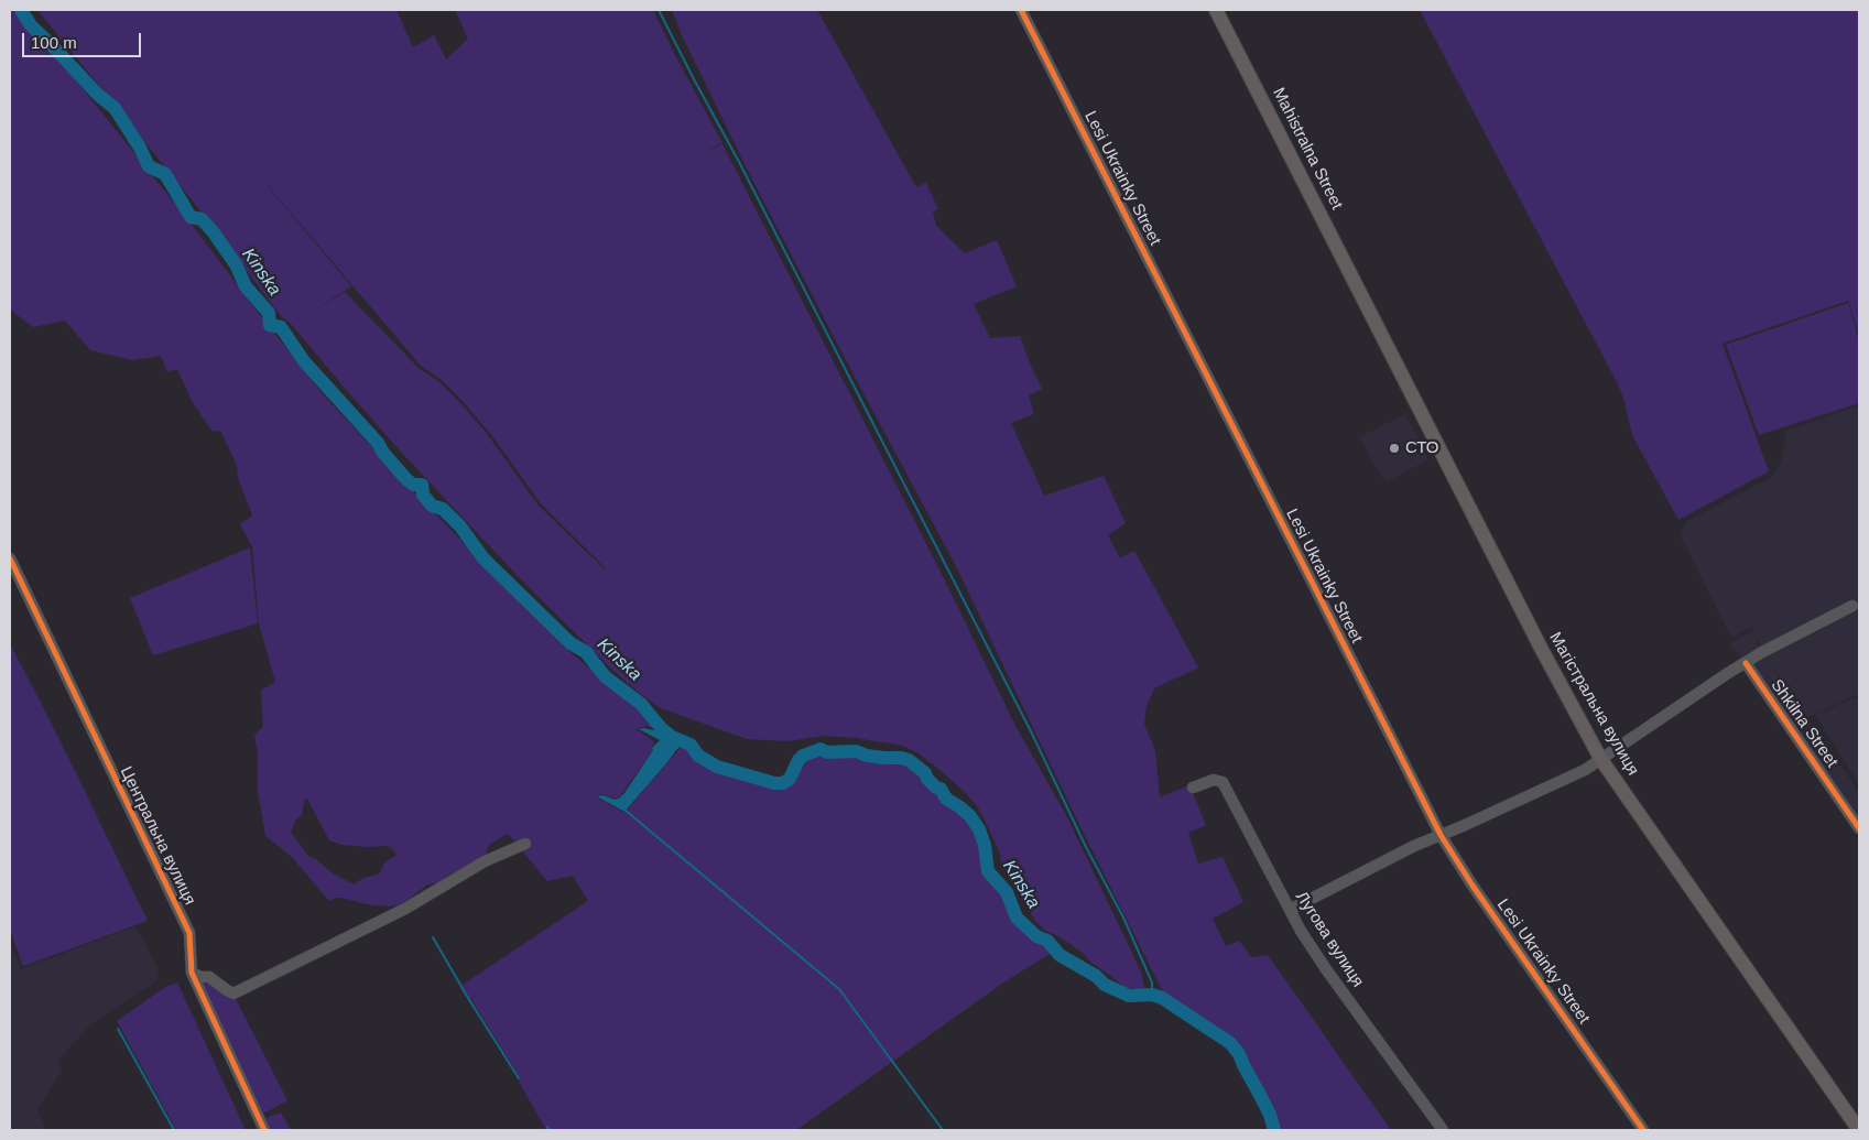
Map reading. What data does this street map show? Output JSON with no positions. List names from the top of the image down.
{
  "streets": {
    "main road": ["Mahistralna Street", "Магістральна вулиця"],
    "street": [
      "Lesi Ukrainky Street",
      "Shkilna Street",
      "Центральна вулиця",
      "Лугова вулиця"
    ]
  },
  "crossings": [
    ["Mahistralna Street", "Магістральна вулиця"]
  ],
  "water": ["Kinska"],
  "places": ["СТО"],
  "scale_bar": "100 m"
}
